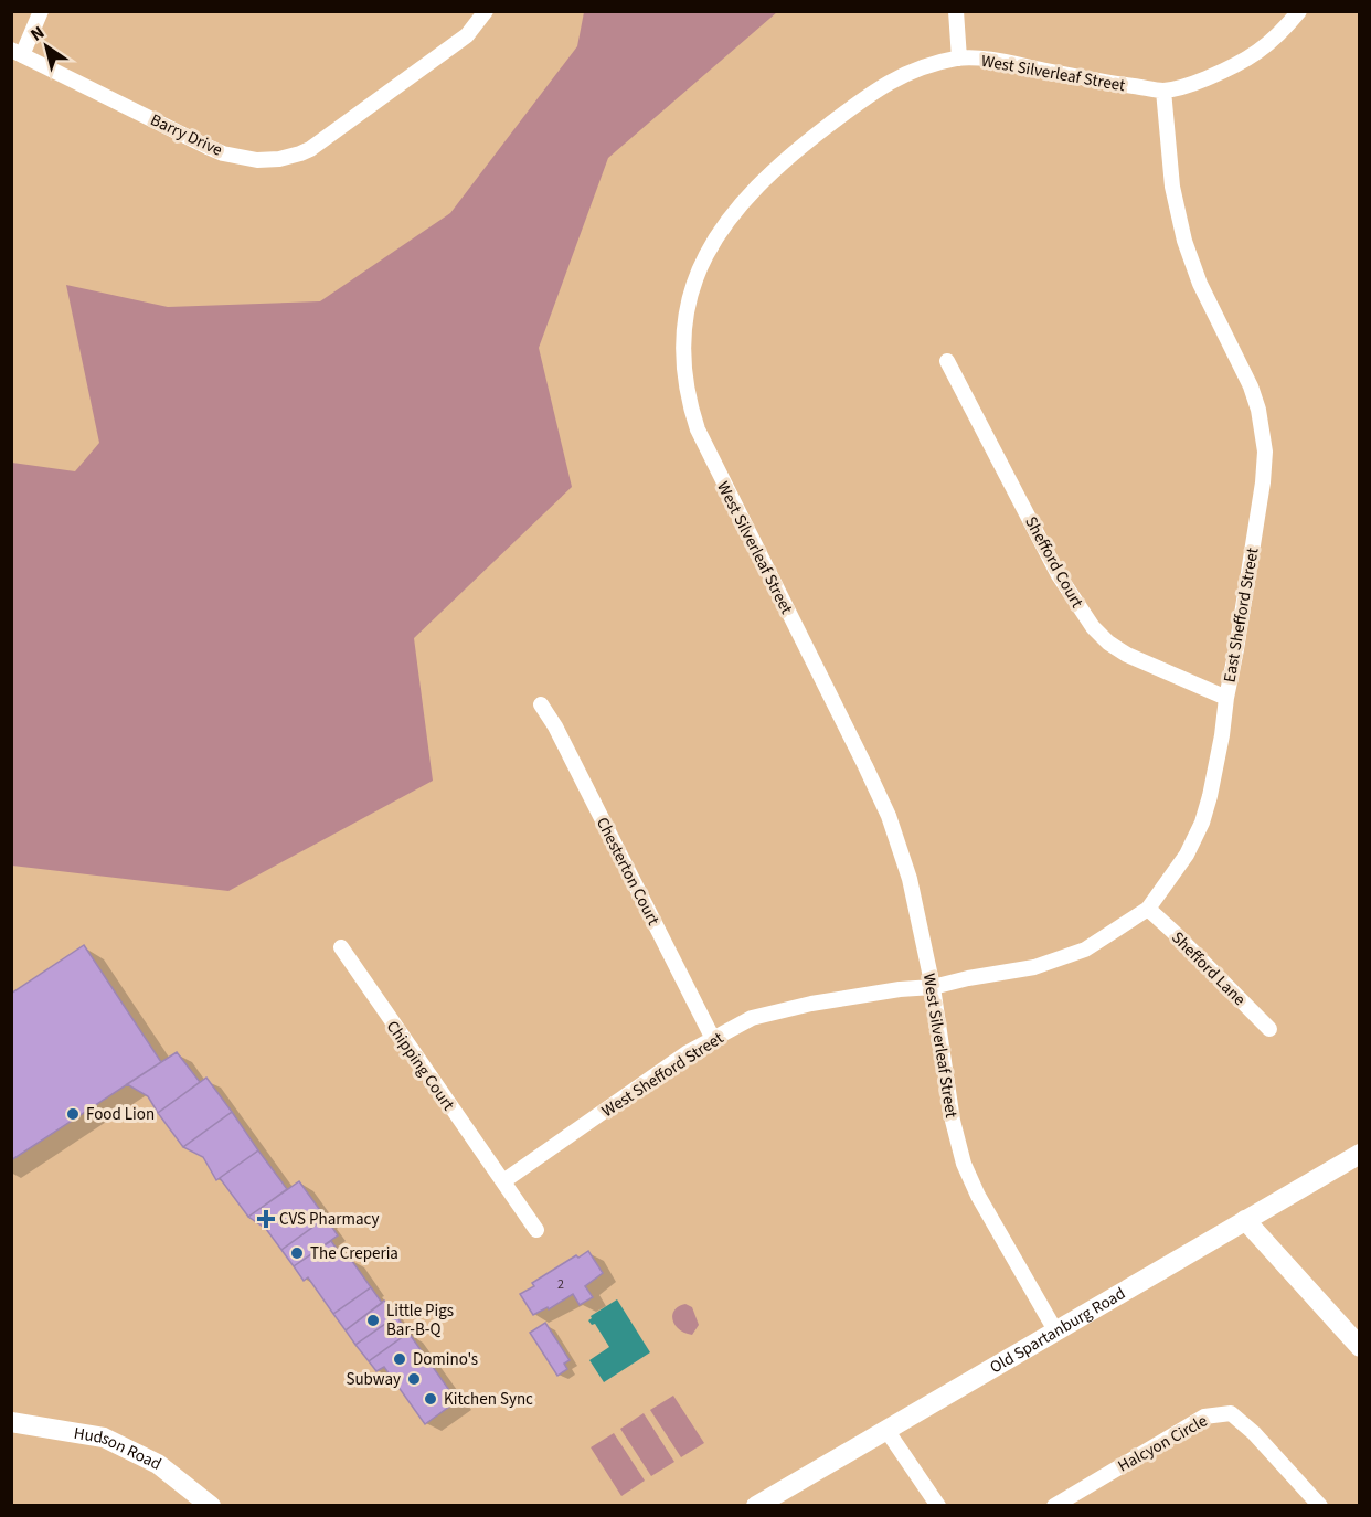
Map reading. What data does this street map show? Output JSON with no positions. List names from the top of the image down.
{
  "streets": {
    "street": [
      "West Silverleaf Street",
      "Barry Drive",
      "Shefford Court",
      "East Shefford Street",
      "Chesterton Court",
      "Shefford Lane",
      "Chipping Court",
      "West Shefford Street",
      "Old Spartanburg Road",
      "Halcyon Circle",
      "Hudson Road"
    ]
  },
  "crossings": [
    ["West Silverleaf Street", "East Shefford Street"],
    ["West Silverleaf Street", "West Shefford Street"],
    ["West Silverleaf Street", "Old Spartanburg Road"],
    ["Shefford Court", "East Shefford Street"],
    ["East Shefford Street", "Shefford Lane"],
    ["East Shefford Street", "West Shefford Street"],
    ["Chesterton Court", "West Shefford Street"],
    ["Chipping Court", "West Shefford Street"]
  ],
  "places": {
    "other": [
      "Food Lion",
      "The Creperia",
      "Little Pigs Bar-B-Q",
      "Domino's",
      "Subway",
      "Kitchen Sync"
    ],
    "health": ["CVS Pharmacy"]
  },
  "house_numbers": ["2"],
  "north": "top left"
}
